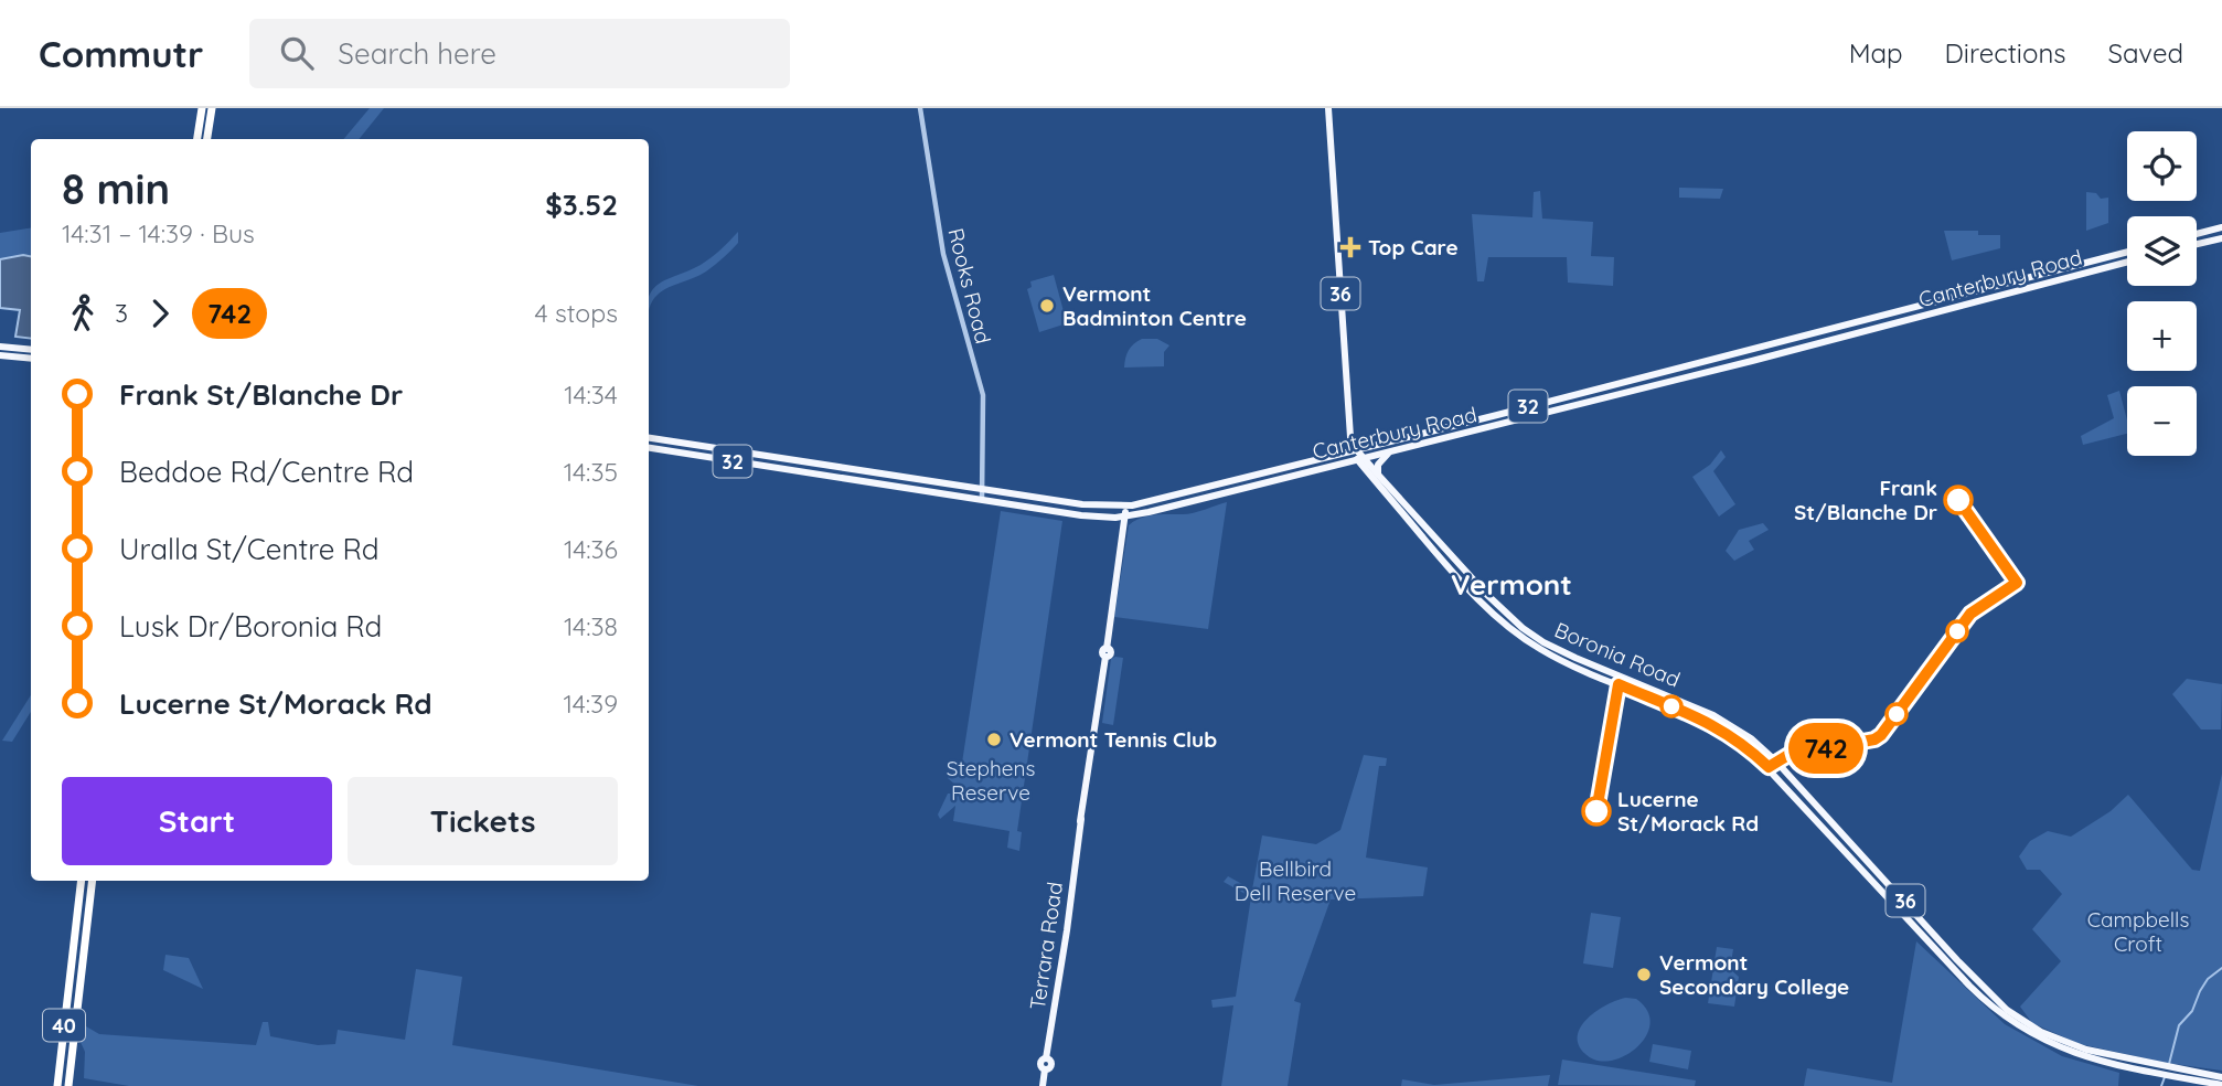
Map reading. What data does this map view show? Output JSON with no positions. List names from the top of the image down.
{
  "streets": {
    "highway": ["40"],
    "main road": [
      "Canterbury Road",
      "36",
      "32",
      "Boronia Road",
      "Terrara Road"
    ],
    "street": ["Rooks Road"]
  },
  "crossings": [
    ["Canterbury Road", "Rooks Road"],
    ["Canterbury Road", "36"],
    ["Canterbury Road", "Boronia Road"],
    ["Canterbury Road", "Terrara Road"],
    ["36", "Boronia Road"]
  ],
  "districts": ["Vermont"],
  "parks": ["Stephens Reserve", "Bellbird Dell Reserve", "Campbells Croft"],
  "places": {
    "health": ["Top Care"],
    "other": [
      "Vermont Badminton Centre",
      "Frank St/Blanche Dr",
      "Vermont Tennis Club",
      "Lucerne St/Morack Rd",
      "Vermont Secondary College"
    ]
  },
  "lines": ["bus line 742"],
  "page": {
    "header": "Commutr",
    "search": "Search here",
    "nav": ["Map", "Directions", "Saved"],
    "on_map": "742",
    "map_buttons": ["+", "−"],
    "heading": ["8 min", "14:31 – 14:39 · Bus", "$3.52"],
    "legs": ["3", "742", "4 stops"],
    "list": [
      {
        "name": "Frank St/Blanche Dr",
        "value": "14:34"
      },
      {
        "name": "Beddoe Rd/Centre Rd",
        "value": "14:35"
      },
      {
        "name": "Uralla St/Centre Rd",
        "value": "14:36"
      },
      {
        "name": "Lusk Dr/Boronia Rd",
        "value": "14:38"
      },
      {
        "name": "Lucerne St/Morack Rd",
        "value": "14:39"
      }
    ],
    "buttons": ["Start", "Tickets"]
  }
}
